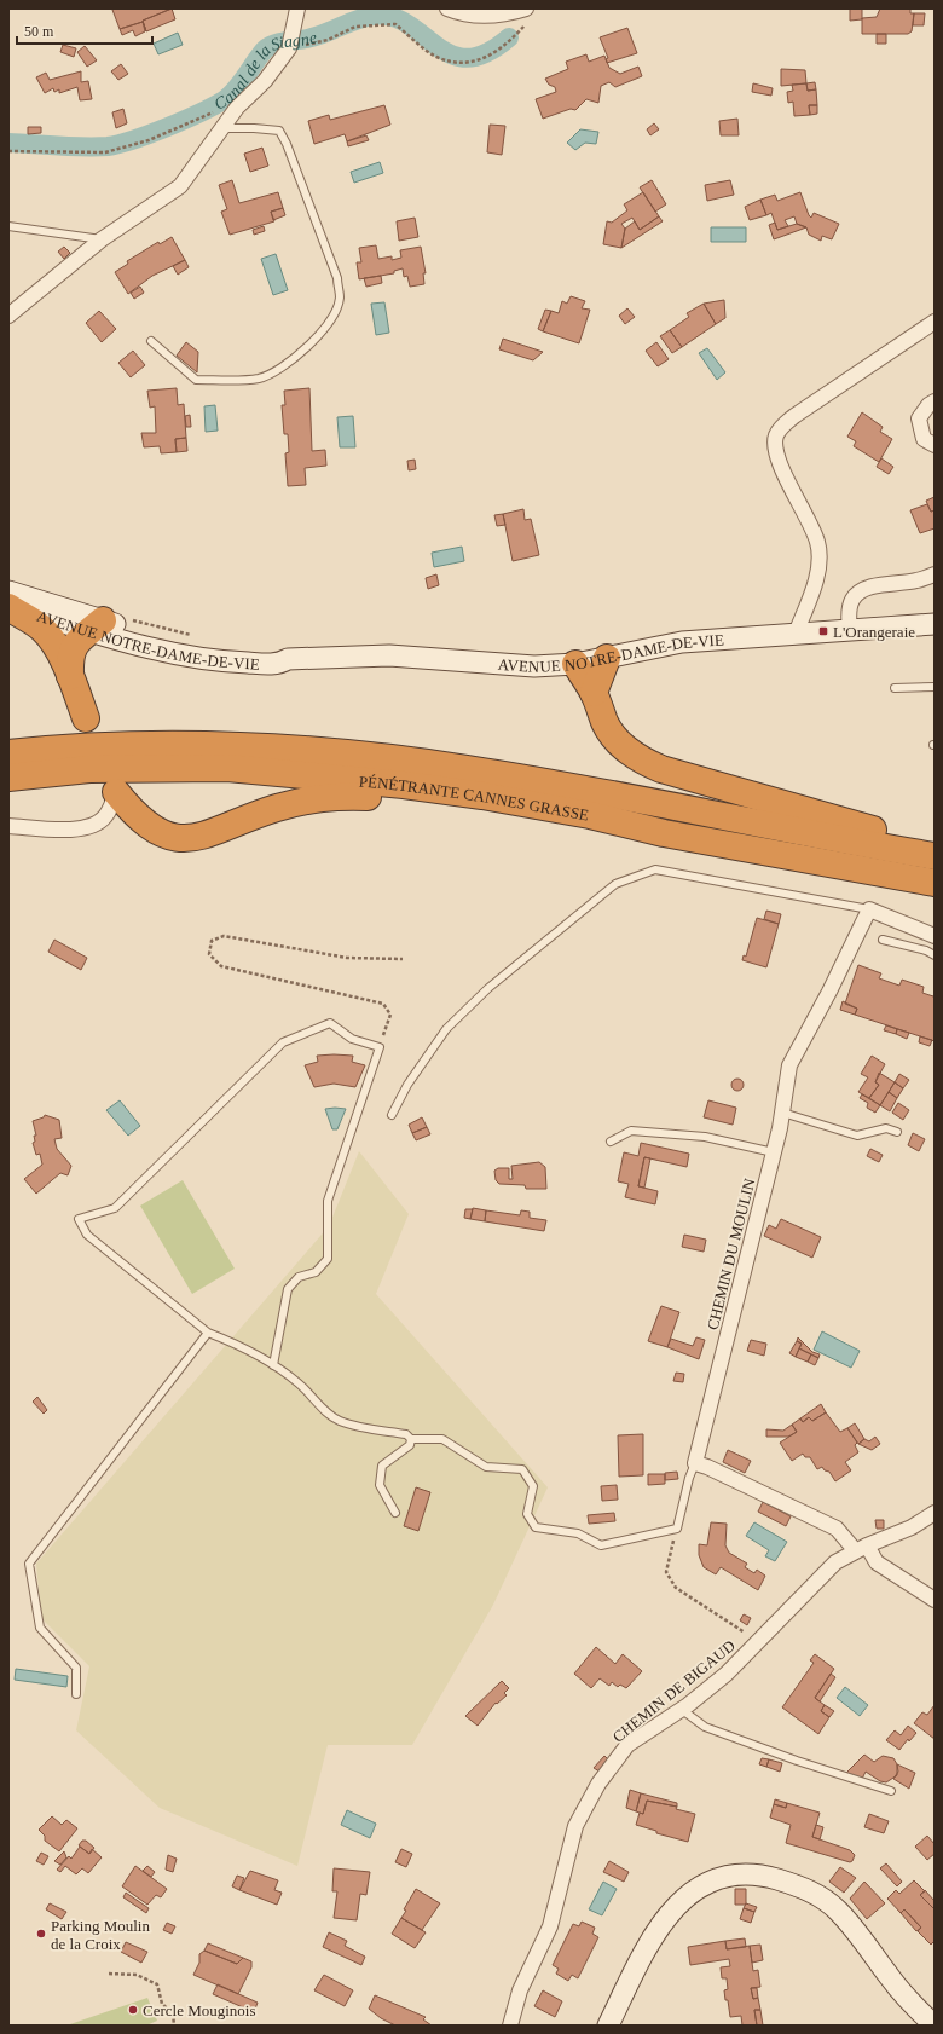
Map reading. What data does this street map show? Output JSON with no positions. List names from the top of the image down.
{
  "streets": {
    "highway": ["PÉNÉTRANTE CANNES GRASSE"],
    "main road": ["AVENUE NOTRE-DAME-DE-VIE"],
    "street": ["CHEMIN DU MOULIN", "CHEMIN DE BIGAUD"]
  },
  "water": ["Canal de la Siagne"],
  "places": {
    "transit": ["L'Orangeraie"],
    "other": ["Parking Moulin de la Croix", "Cercle Mouginois"]
  },
  "scale_bar": "50 m"
}
